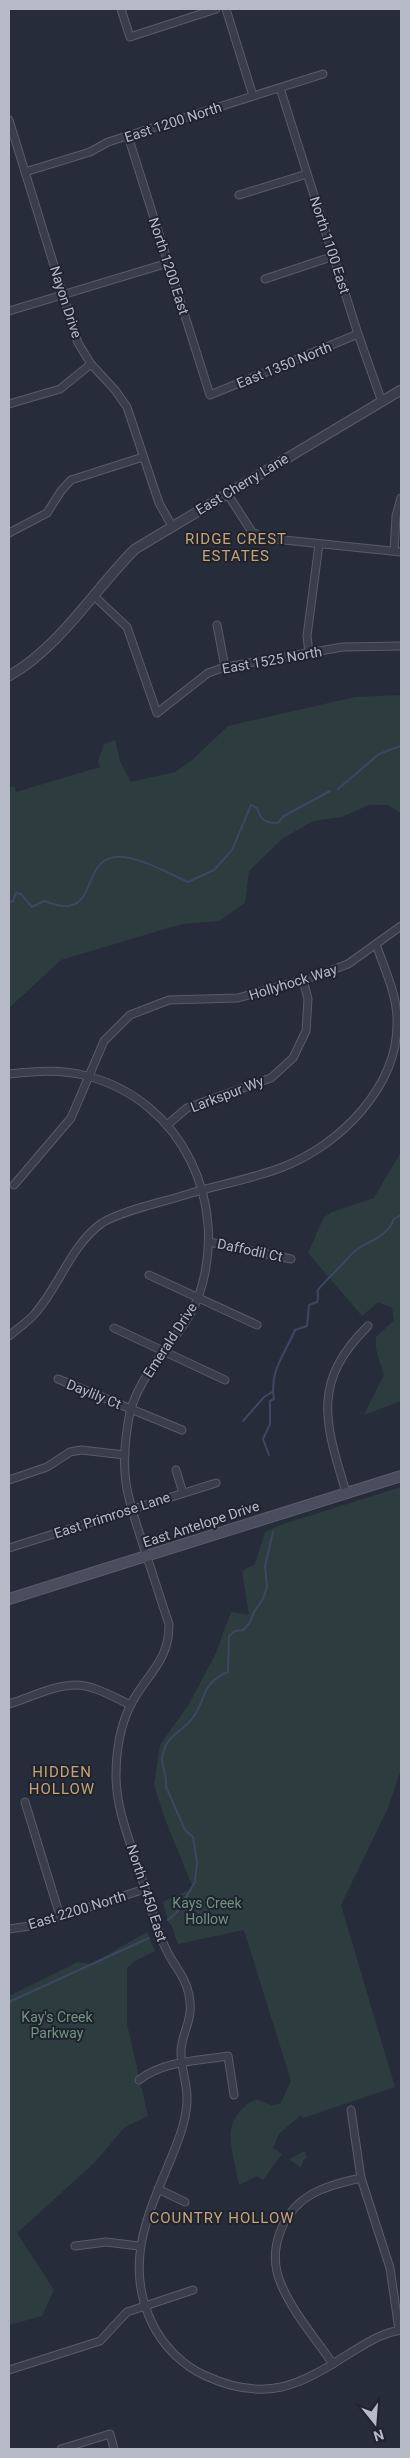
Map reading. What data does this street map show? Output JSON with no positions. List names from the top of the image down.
{
  "streets": {
    "main road": ["East Antelope Drive"],
    "street": [
      "East 1200 North",
      "North 1100 East",
      "North 1200 East",
      "Nayon Drive",
      "East 1350 North",
      "East Cherry Lane",
      "East 1525 North",
      "Hollyhock Way",
      "Larkspur Wy",
      "Daffodil Ct",
      "Emerald Drive",
      "Daylily Ct",
      "East Primrose Lane",
      "North 1450 East",
      "East 2200 North"
    ]
  },
  "crossings": [
    ["East 1200 North", "North 1100 East"],
    ["East 1200 North", "North 1200 East"],
    ["East 1200 North", "Nayon Drive"],
    ["North 1100 East", "East 1350 North"],
    ["North 1100 East", "East Cherry Lane"],
    ["North 1200 East", "East 1350 North"],
    ["Nayon Drive", "East Cherry Lane"],
    ["East Cherry Lane", "East 1525 North"],
    ["Hollyhock Way", "Larkspur Wy"],
    ["Hollyhock Way", "Emerald Drive"],
    ["Larkspur Wy", "Emerald Drive"],
    ["Daffodil Ct", "Emerald Drive"],
    ["Emerald Drive", "Daylily Ct"],
    ["Emerald Drive", "East Primrose Lane"],
    ["Emerald Drive", "East Antelope Drive"],
    ["Emerald Drive", "North 1450 East"],
    ["East Antelope Drive", "North 1450 East"],
    ["North 1450 East", "East 2200 North"]
  ],
  "districts": ["RIDGE CREST ESTATES", "HIDDEN HOLLOW", "COUNTRY HOLLOW"],
  "parks": ["Kays Creek Hollow", "Kay's Creek Parkway"],
  "north": "bottom"
}
